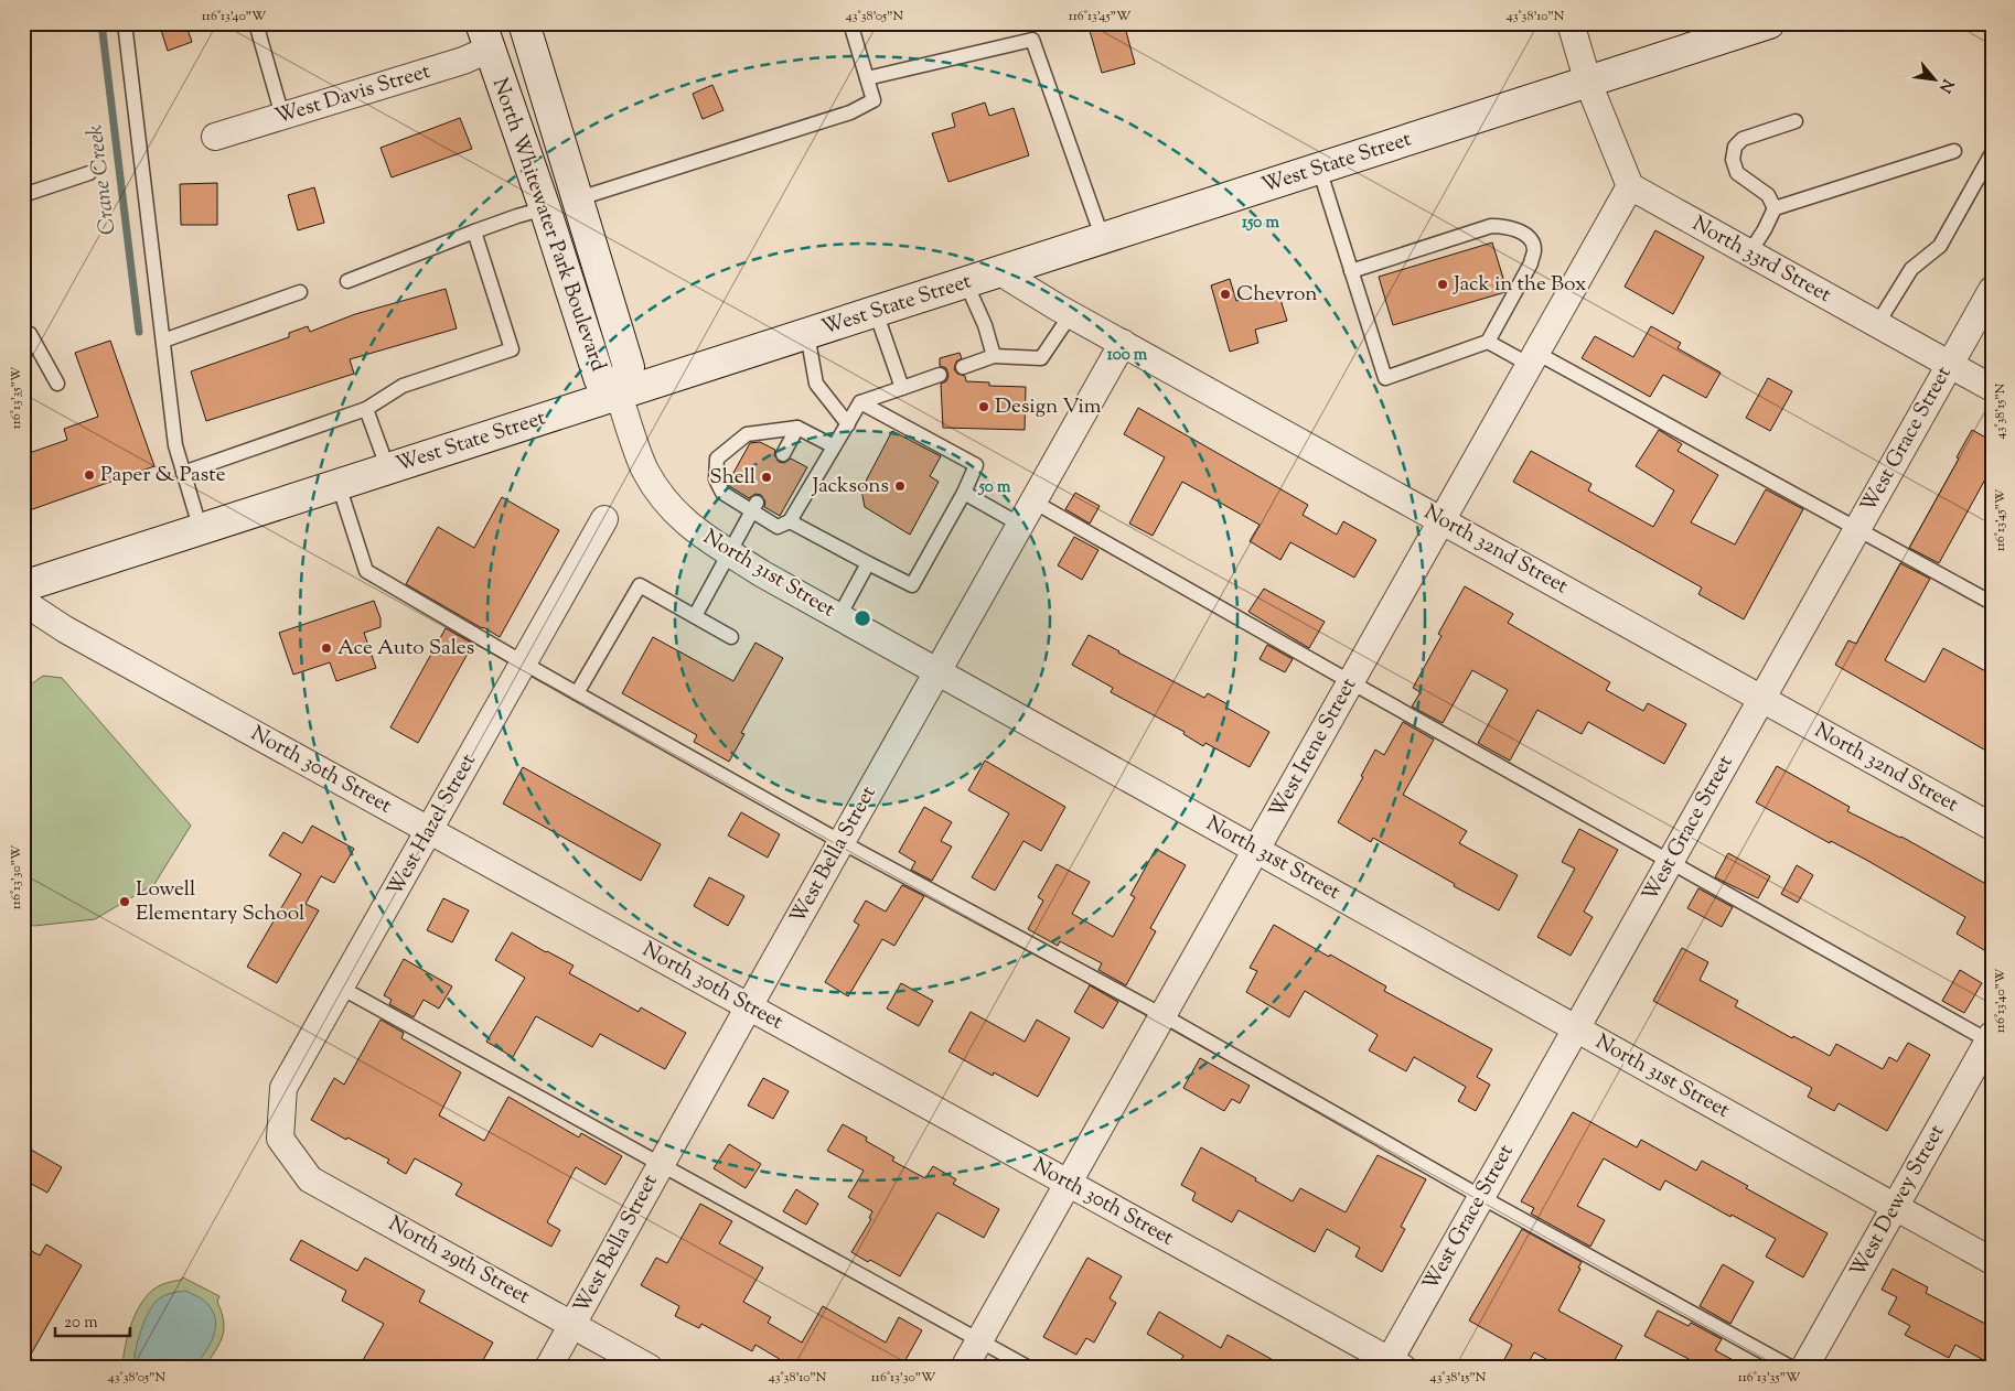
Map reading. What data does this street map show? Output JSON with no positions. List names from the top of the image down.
{
  "streets": {
    "main road": ["West State Street", "North Whitewater Park Boulevard"],
    "street": [
      "West Davis Street",
      "North 33rd Street",
      "West Grace Street",
      "North 32nd Street",
      "North 31st Street",
      "West Irene Street",
      "North 30th Street",
      "West Hazel Street",
      "West Bella Street",
      "West Dewey Street",
      "North 29th Street"
    ]
  },
  "crossings": [
    ["West Davis Street", "North Whitewater Park Boulevard"],
    ["West State Street", "North Whitewater Park Boulevard"],
    ["West State Street", "North 32nd Street"],
    ["West State Street", "North 31st Street"],
    ["North Whitewater Park Boulevard", "North 31st Street"],
    ["North 33rd Street", "West Grace Street"],
    ["North 33rd Street", "West Irene Street"],
    ["West Grace Street", "North 32nd Street"],
    ["West Grace Street", "North 31st Street"],
    ["West Grace Street", "North 30th Street"],
    ["North 32nd Street", "West Irene Street"],
    ["North 32nd Street", "West Bella Street"],
    ["North 31st Street", "West Irene Street"],
    ["North 31st Street", "West Bella Street"],
    ["North 31st Street", "West Dewey Street"],
    ["West Irene Street", "North 30th Street"],
    ["North 30th Street", "West Hazel Street"],
    ["North 30th Street", "West Bella Street"],
    ["West Hazel Street", "North 29th Street"],
    ["West Bella Street", "North 29th Street"]
  ],
  "water": ["Crane Creek"],
  "places": [
    "Jack in the Box",
    "Chevron",
    "Design Vim",
    "Paper & Paste",
    "Shell",
    "Jacksons",
    "Ace Auto Sales",
    "Lowell Elementary School"
  ],
  "scale_bar": "20 m",
  "north": "bottom right",
  "coordinates": [
    "116°13'40\"W",
    "43°38'05\"N",
    "116°13'45\"W",
    "43°38'10\"N",
    "116°13'35\"W",
    "43°38'15\"N",
    "116°13'30\"W"
  ],
  "rings": ["150 m", "100 m", "50 m"]
}
